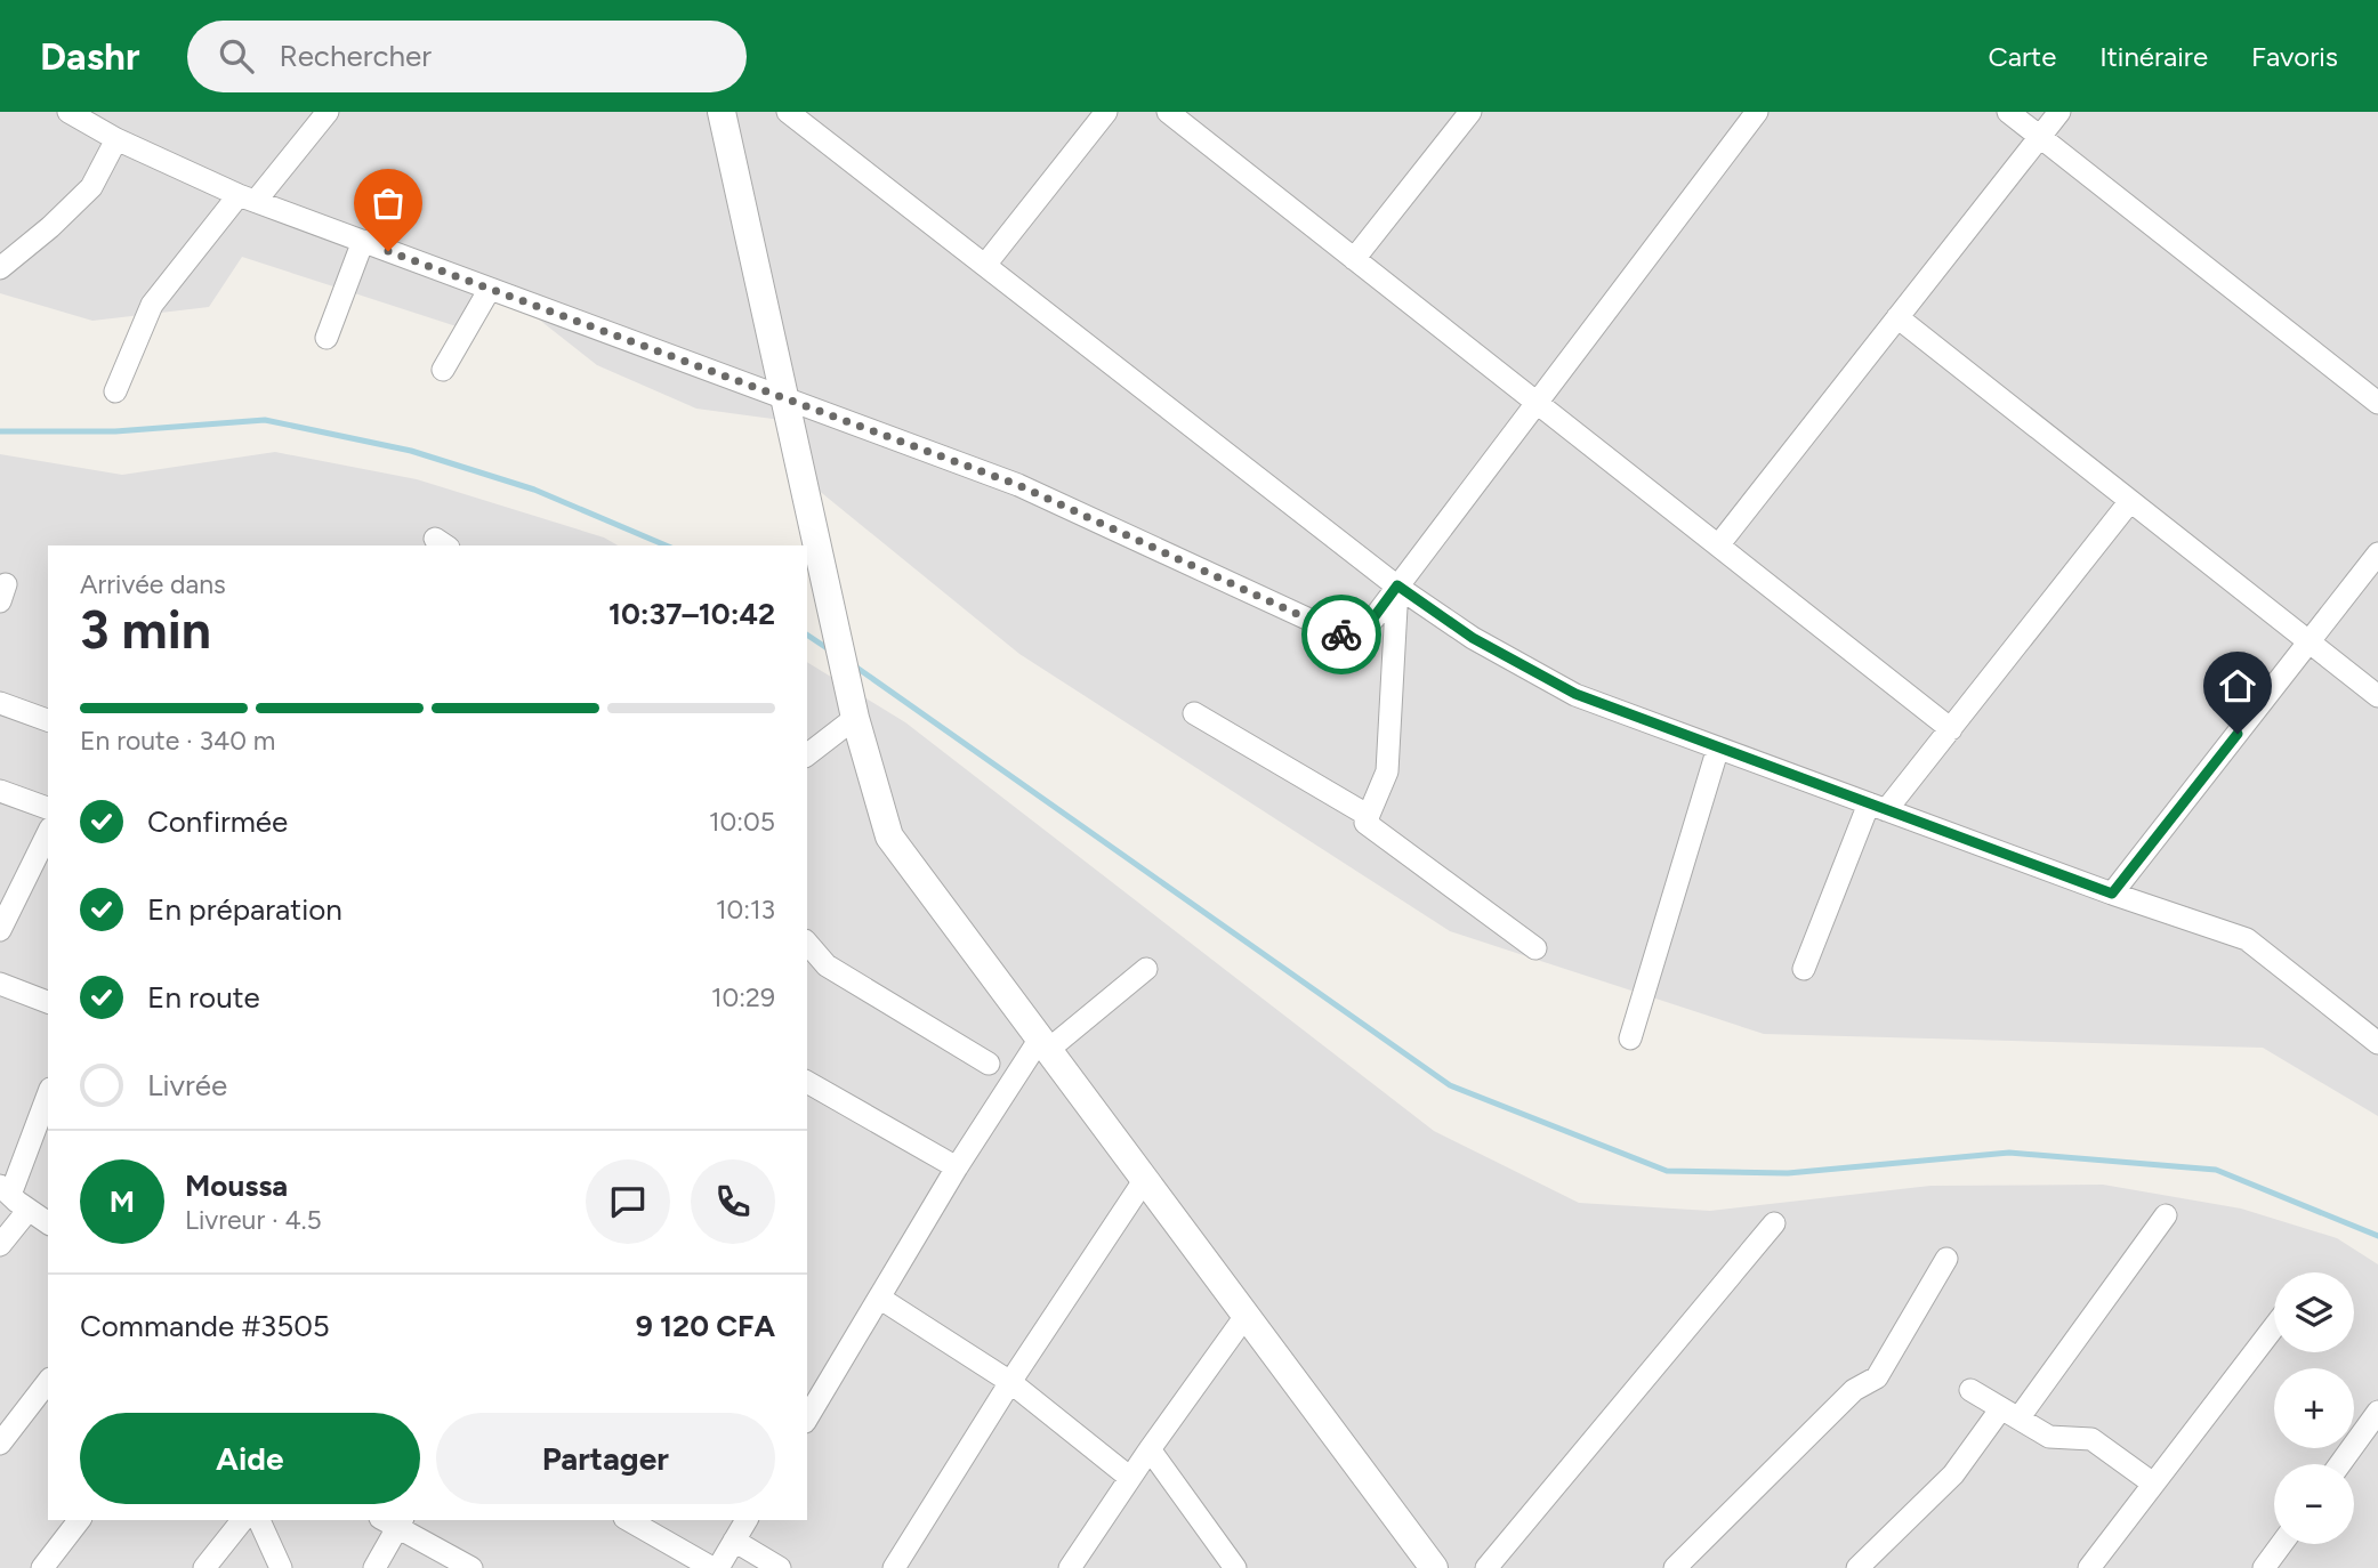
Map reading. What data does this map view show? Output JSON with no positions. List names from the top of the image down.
{
  "page": {
    "header": "Dashr",
    "search": "Rechercher",
    "nav": ["Carte", "Itinéraire", "Favoris"],
    "heading": ["3 min", "Arrivée dans", "10:37–10:42"],
    "panel": [
      "Moussa",
      "Livreur · 4.5",
      "Commande #3505",
      "9 120 CFA"
    ],
    "bar": "En route · 340 m",
    "list": [
      ["Confirmée", "10:05"],
      ["En préparation", "10:13"],
      ["En route", "10:29"],
      "Livrée"
    ],
    "round": "M",
    "map_buttons": ["+", "−"],
    "buttons": ["Aide", "Partager"]
  }
}
